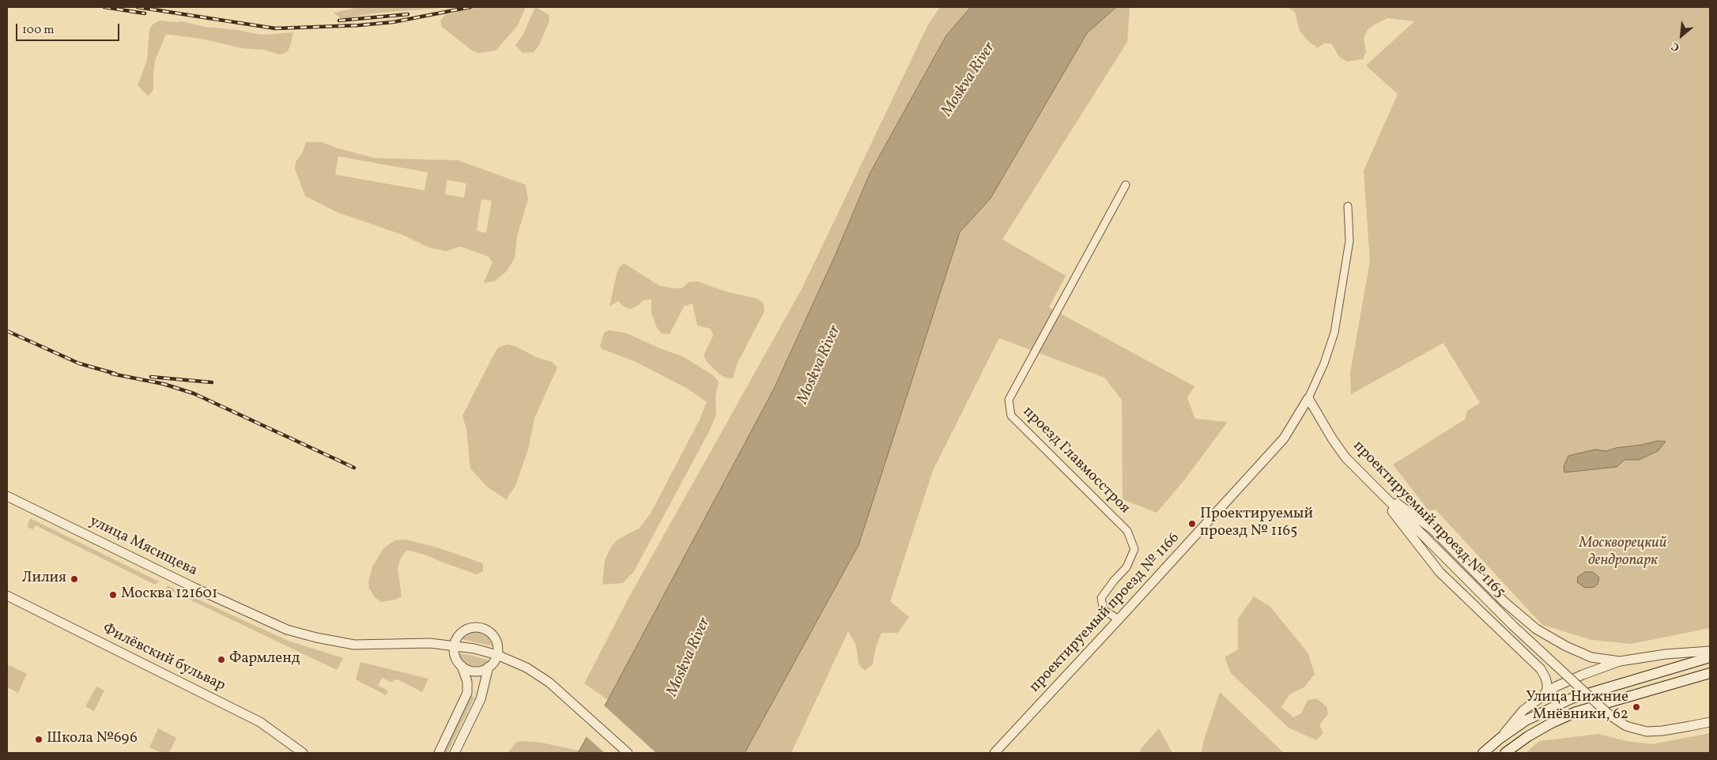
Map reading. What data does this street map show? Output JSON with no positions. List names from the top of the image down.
{
  "streets": {
    "street": [
      "проезд Главмосстроя",
      "проектируемый проезд № 1165",
      "улица Мясищева",
      "проектируемый проезд № 1166",
      "Филёвский бульвар"
    ]
  },
  "crossings": [
    ["проезд Главмосстроя", "проектируемый проезд № 1166"],
    ["проектируемый проезд № 1165", "проектируемый проезд № 1166"]
  ],
  "water": ["Moskva River"],
  "parks": ["Москворецкий дендропарк"],
  "places": [
    "Проектируемый проезд № 1165",
    "Лилия",
    "Москва 121601",
    "Фармленд",
    "Улица Нижние Мнёвники, 62",
    "Школа №696"
  ],
  "scale_bar": "100 m",
  "north": "bottom left"
}
